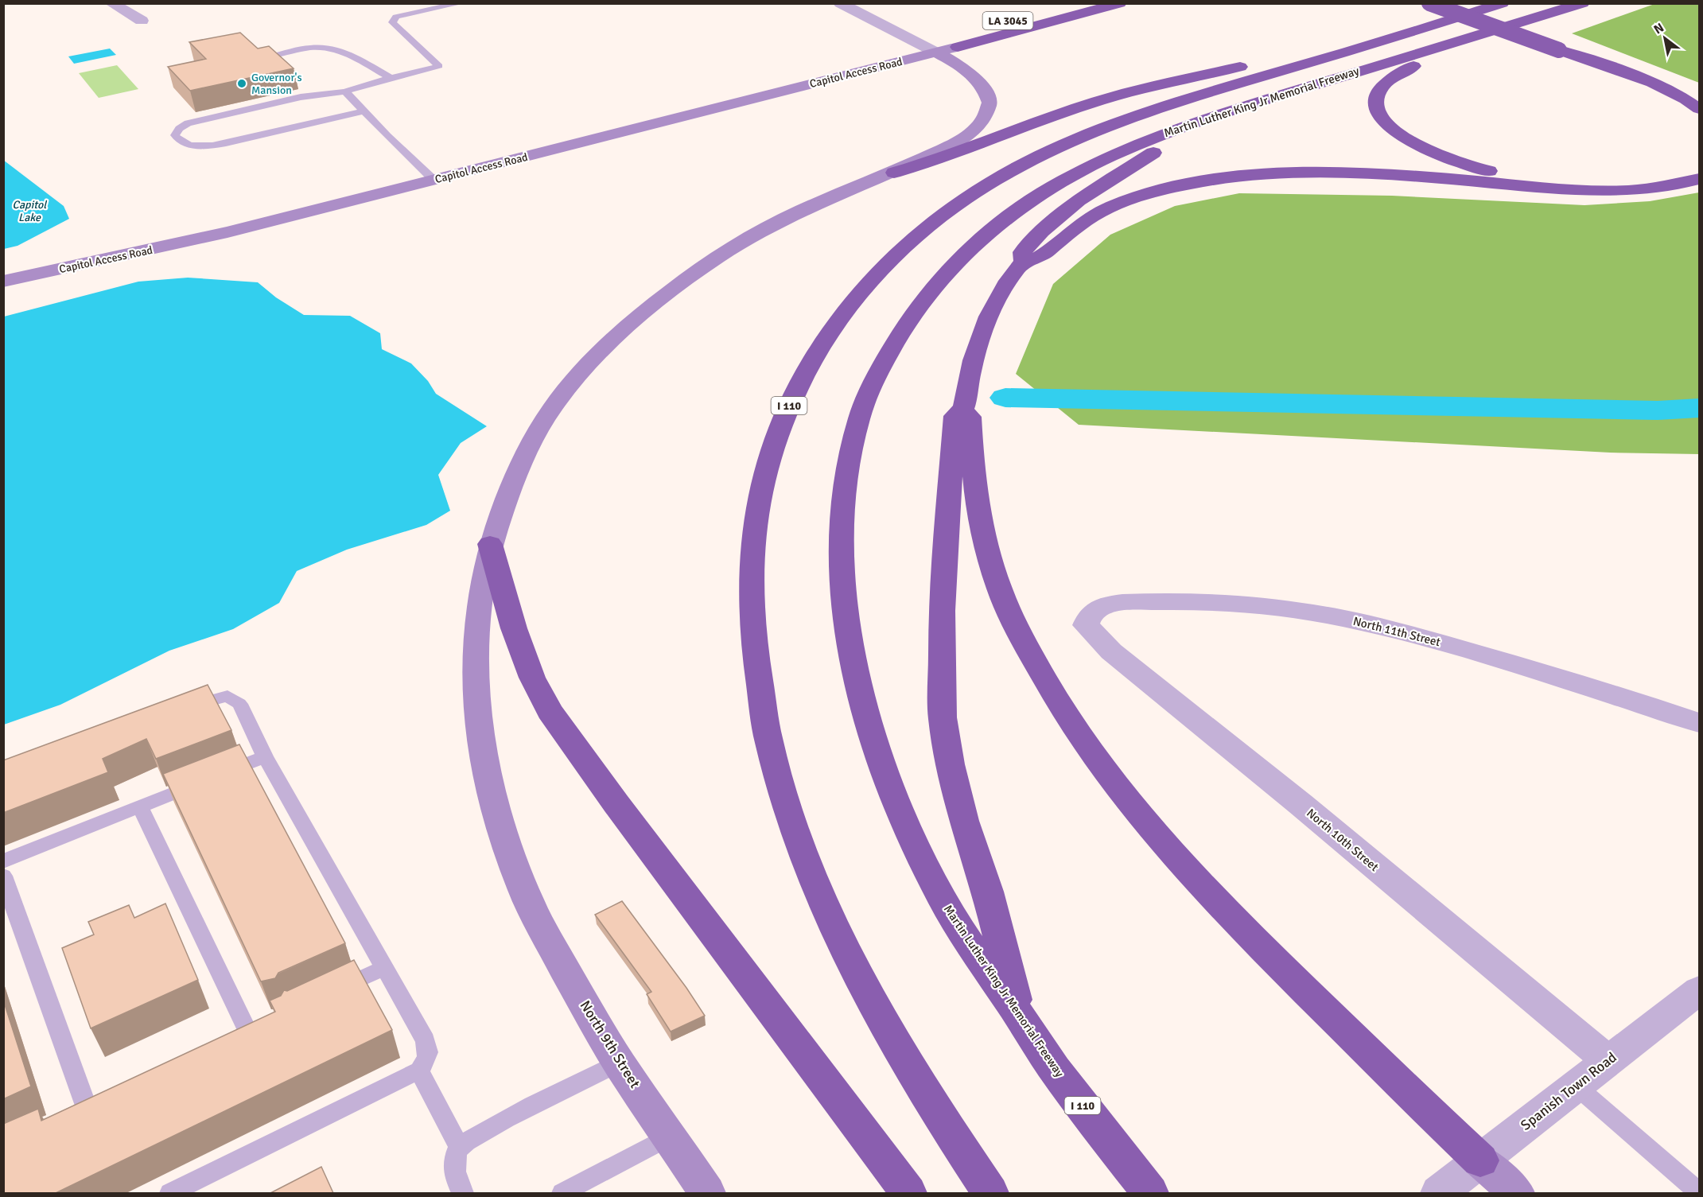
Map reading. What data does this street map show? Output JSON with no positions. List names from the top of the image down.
{
  "streets": {
    "highway": ["LA 3045", "Martin Luther King Jr Memorial Freeway", "I 110"],
    "main road": ["Capitol Access Road", "North 9th Street"],
    "street": ["North 11th Street", "North 10th Street", "Spanish Town Road"]
  },
  "crossings": [
    ["LA 3045", "Capitol Access Road"],
    ["North 11th Street", "North 10th Street"],
    ["North 10th Street", "Spanish Town Road"]
  ],
  "water": ["Capitol Lake"],
  "places": ["Governor's Mansion"],
  "north": "top left"
}
